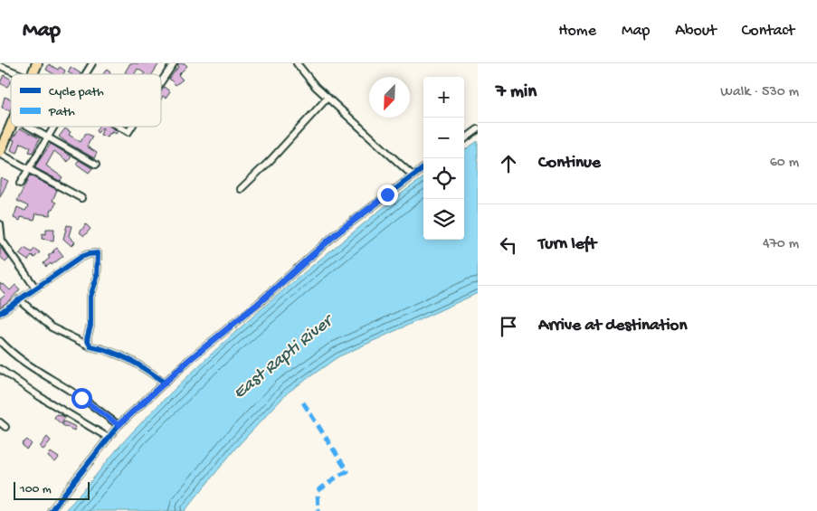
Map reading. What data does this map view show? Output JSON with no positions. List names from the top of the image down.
{
  "water": ["East Rapti River"],
  "legend": ["Cycle path", "Path"],
  "scale_bar": "100 m",
  "north": "bottom left",
  "page": {
    "header": "Map",
    "nav": [
      "Home",
      "Map",
      "About",
      "Contact"
    ],
    "heading": ["7 min", "Walk · 530 m"],
    "map_buttons": ["+", "−"],
    "list": [
      ["Continue", "60 m"],
      ["Turn left", "470 m"],
      "Arrive at destination"
    ],
    "scale": "100 m"
  }
}
